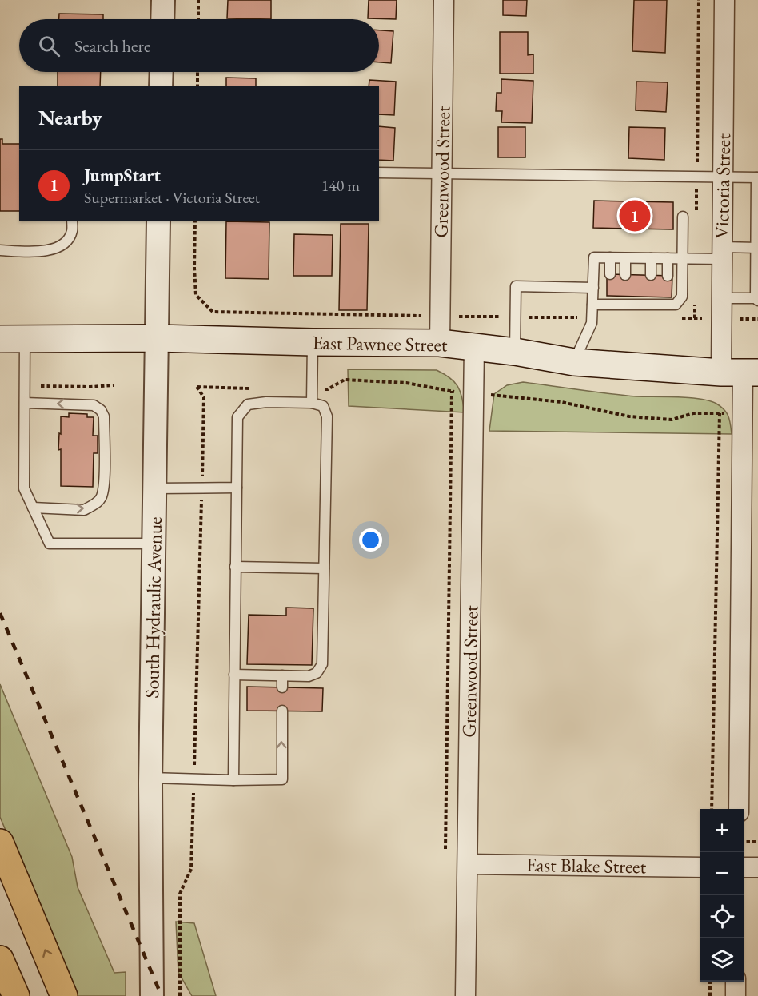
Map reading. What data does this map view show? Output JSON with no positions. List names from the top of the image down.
{
  "streets": {
    "main road": ["East Pawnee Street"],
    "street": [
      "Greenwood Street",
      "Victoria Street",
      "South Hydraulic Avenue",
      "East Blake Street"
    ]
  },
  "crossings": [
    ["Greenwood Street", "East Pawnee Street"],
    ["Greenwood Street", "East Blake Street"],
    ["Victoria Street", "East Pawnee Street"],
    ["East Pawnee Street", "South Hydraulic Avenue"]
  ],
  "page": {
    "search": "Search here",
    "heading": "Nearby",
    "list": [
      {
        "mark": "1",
        "name": "JumpStart",
        "note": "Supermarket · Victoria Street",
        "value": "140 m"
      }
    ],
    "pins": "1",
    "map_buttons": ["+", "−"]
  }
}
